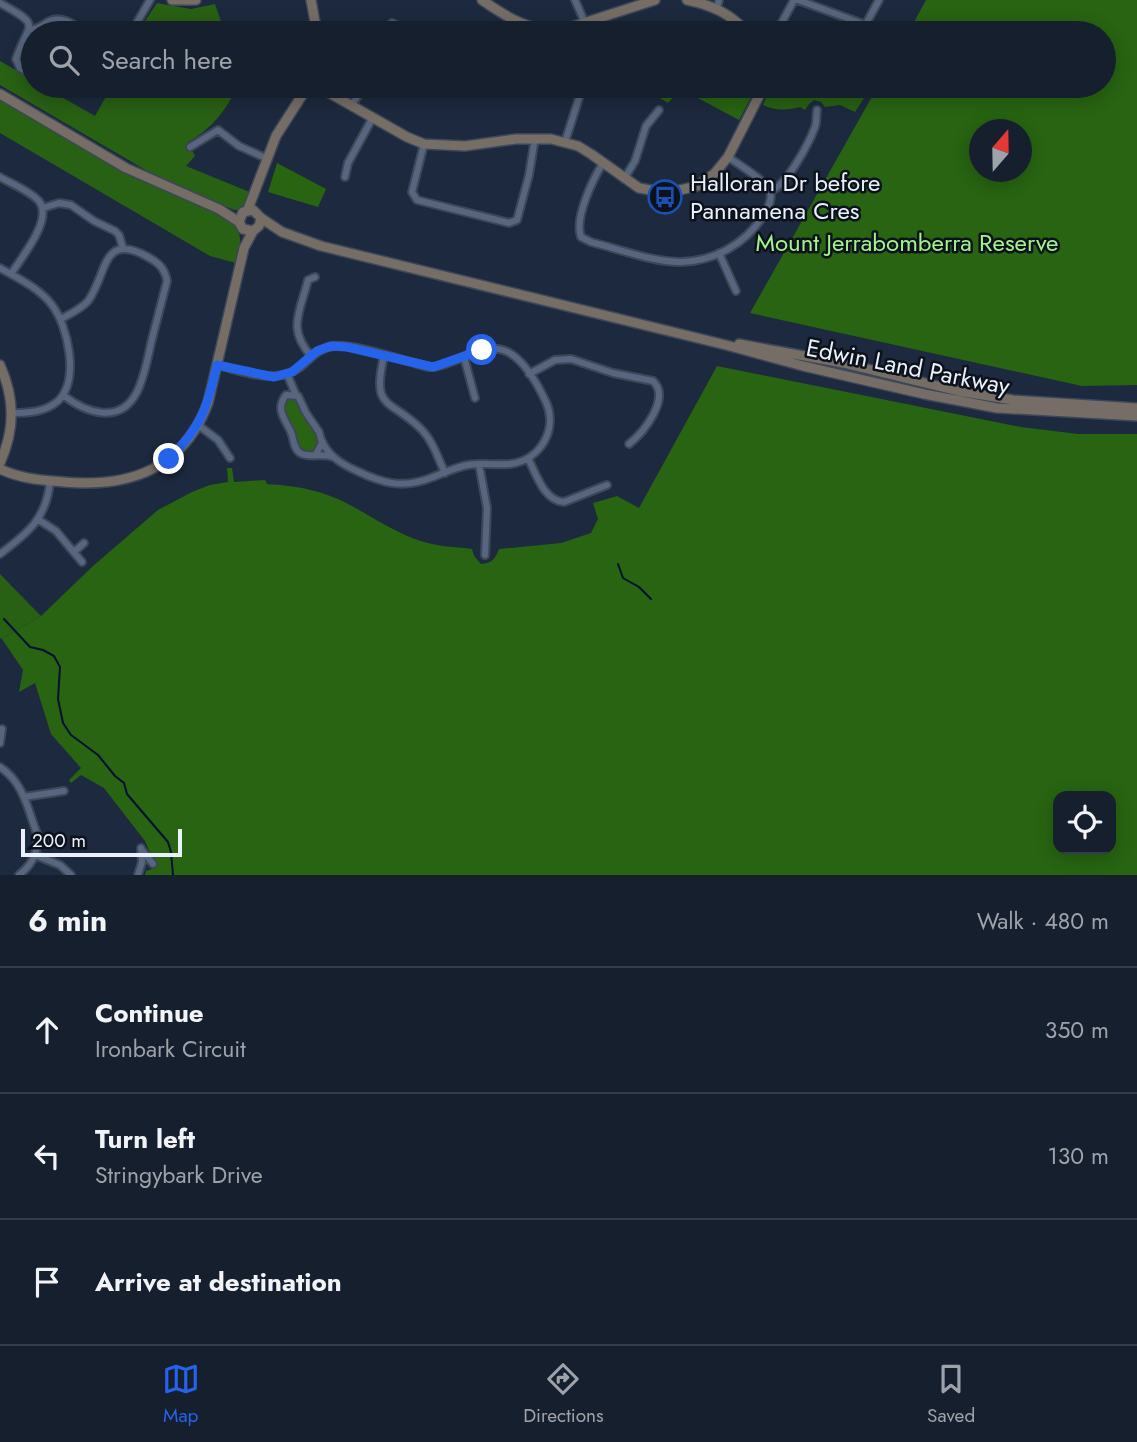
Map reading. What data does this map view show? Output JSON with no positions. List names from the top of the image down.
{
  "streets": {
    "main road": ["Edwin Land Parkway"]
  },
  "parks": ["Mount Jerrabomberra Reserve"],
  "places": {
    "bus stop": ["Halloran Dr before Pannamena Cres"]
  },
  "scale_bar": "200 m",
  "north": "top",
  "page": {
    "search": "Search here",
    "scale": "200 m",
    "heading": ["6 min", "Walk · 480 m"],
    "list": [
      ["Continue", "Ironbark Circuit", "350 m"],
      ["Turn left", "Stringybark Drive", "130 m"],
      "Arrive at destination"
    ],
    "nav": ["Map", "Directions", "Saved"]
  }
}
